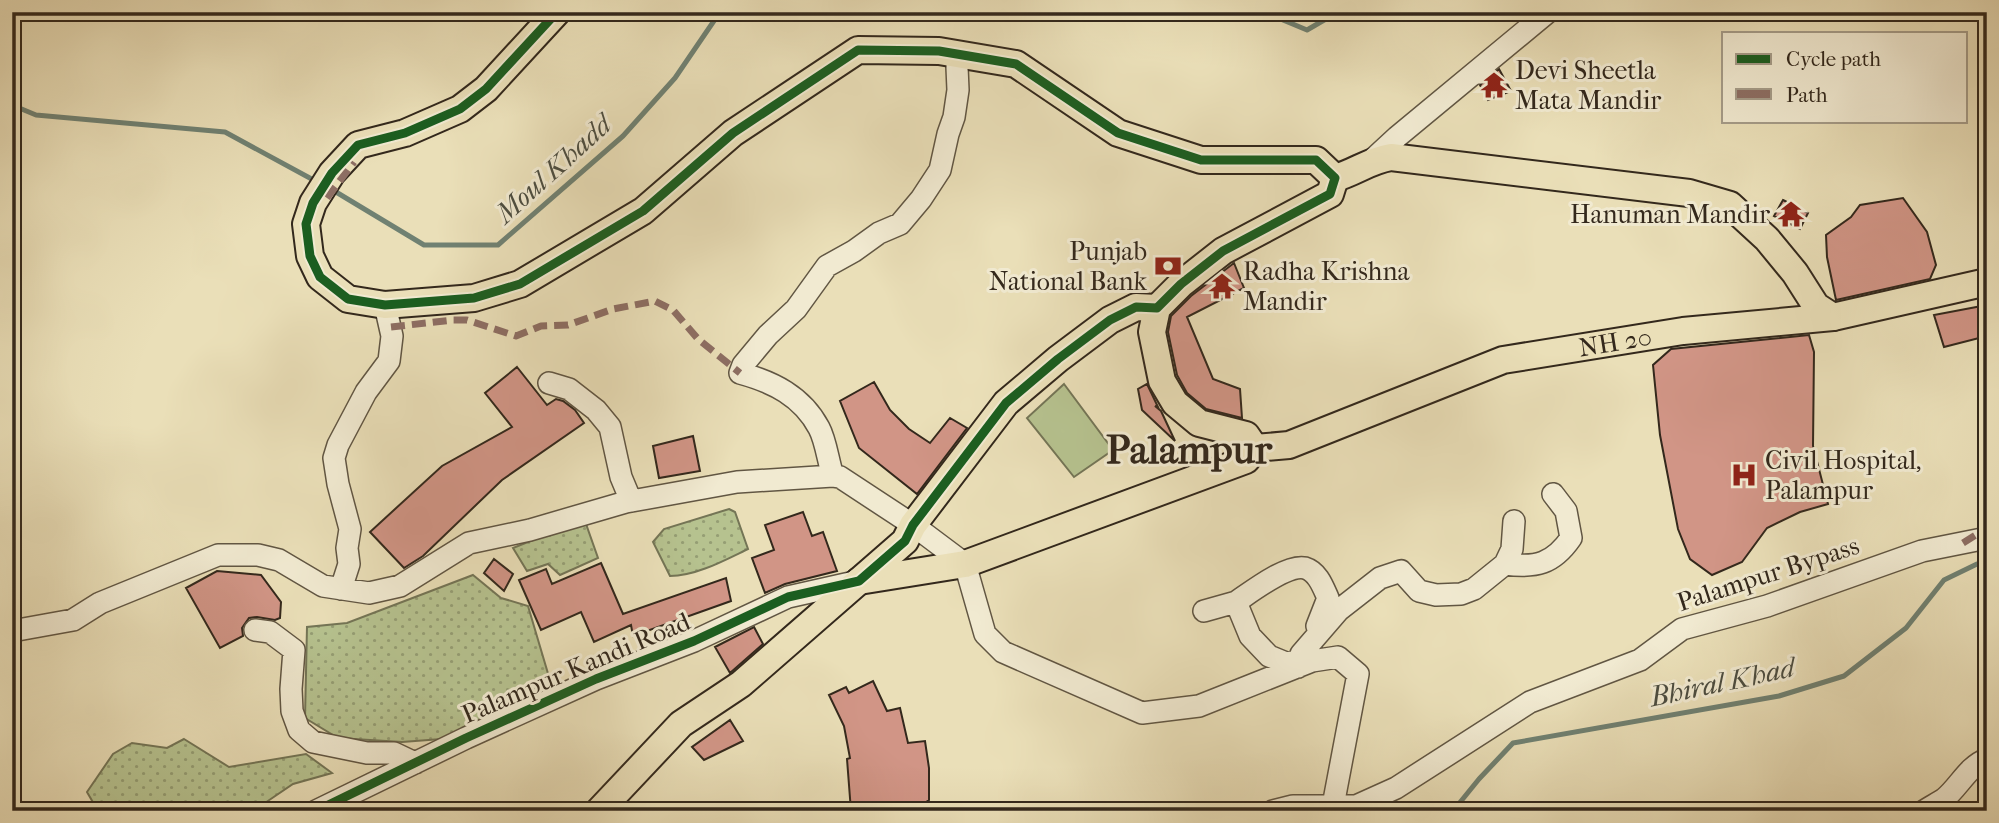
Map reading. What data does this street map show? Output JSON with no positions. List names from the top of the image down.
{
  "streets": {
    "main road": ["NH 20"],
    "street": ["Palampur Bypass", "Palampur Kandi Road"]
  },
  "districts": ["Palampur"],
  "water": ["Moul Khadd", "Bhiral Khad"],
  "places": {
    "temple": ["Devi Sheetla Mata Mandir", "Hanuman Mandir", "Radha Krishna Mandir"],
    "bank": ["Punjab National Bank"],
    "hospital": ["Civil Hospital, Palampur"]
  },
  "legend": ["Cycle path", "Path"]
}
